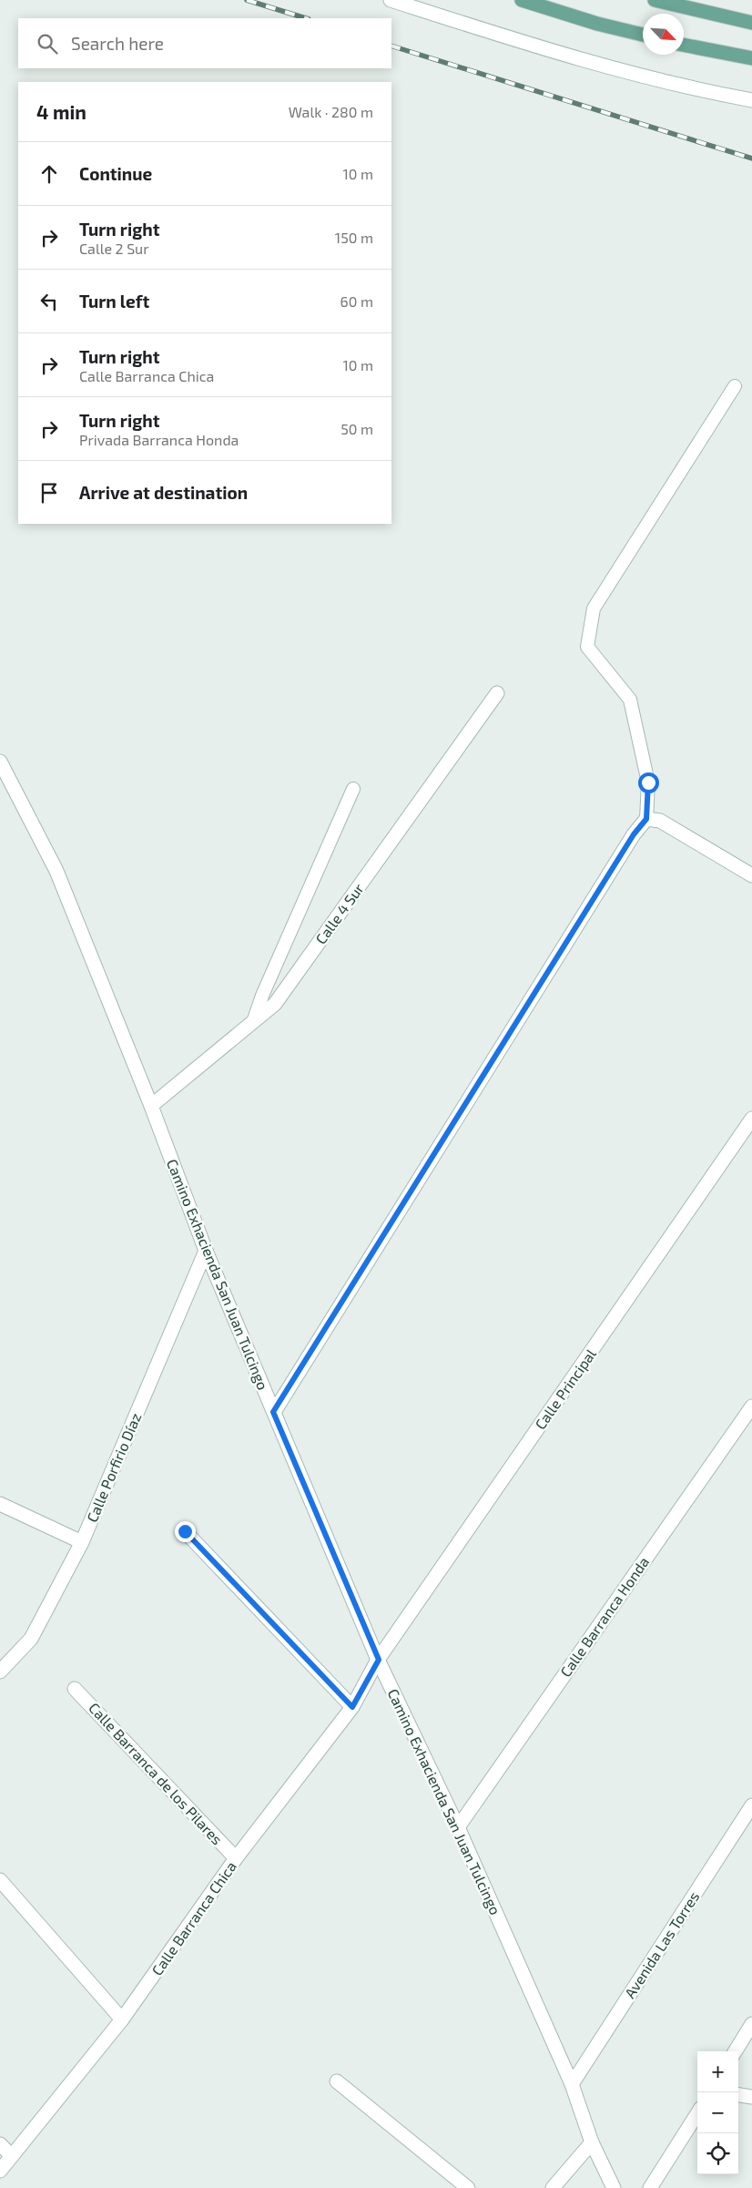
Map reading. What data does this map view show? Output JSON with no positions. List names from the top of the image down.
{
  "streets": {
    "street": [
      "Calle 4 Sur",
      "Camino Exhacienda San Juan Tulcingo",
      "Calle Principal",
      "Calle Porfirio Díaz",
      "Calle Barranca Honda",
      "Calle Barranca de los Pilares",
      "Calle Barranca Chica",
      "Avenida Las Torres"
    ]
  },
  "crossings": [
    ["Calle 4 Sur", "Camino Exhacienda San Juan Tulcingo"],
    ["Camino Exhacienda San Juan Tulcingo", "Calle Principal"],
    ["Camino Exhacienda San Juan Tulcingo", "Calle Porfirio Díaz"],
    ["Camino Exhacienda San Juan Tulcingo", "Calle Barranca Honda"],
    ["Camino Exhacienda San Juan Tulcingo", "Calle Barranca Chica"],
    ["Camino Exhacienda San Juan Tulcingo", "Avenida Las Torres"],
    ["Calle Principal", "Calle Barranca Chica"],
    ["Calle Barranca de los Pilares", "Calle Barranca Chica"]
  ],
  "north": "bottom right",
  "page": {
    "search": "Search here",
    "heading": ["4 min", "Walk · 280 m"],
    "list": [
      ["Continue", "10 m"],
      ["Turn right", "Calle 2 Sur", "150 m"],
      ["Turn left", "60 m"],
      ["Turn right", "Calle Barranca Chica", "10 m"],
      ["Turn right", "Privada Barranca Honda", "50 m"],
      "Arrive at destination"
    ],
    "map_buttons": ["+", "−"]
  }
}
